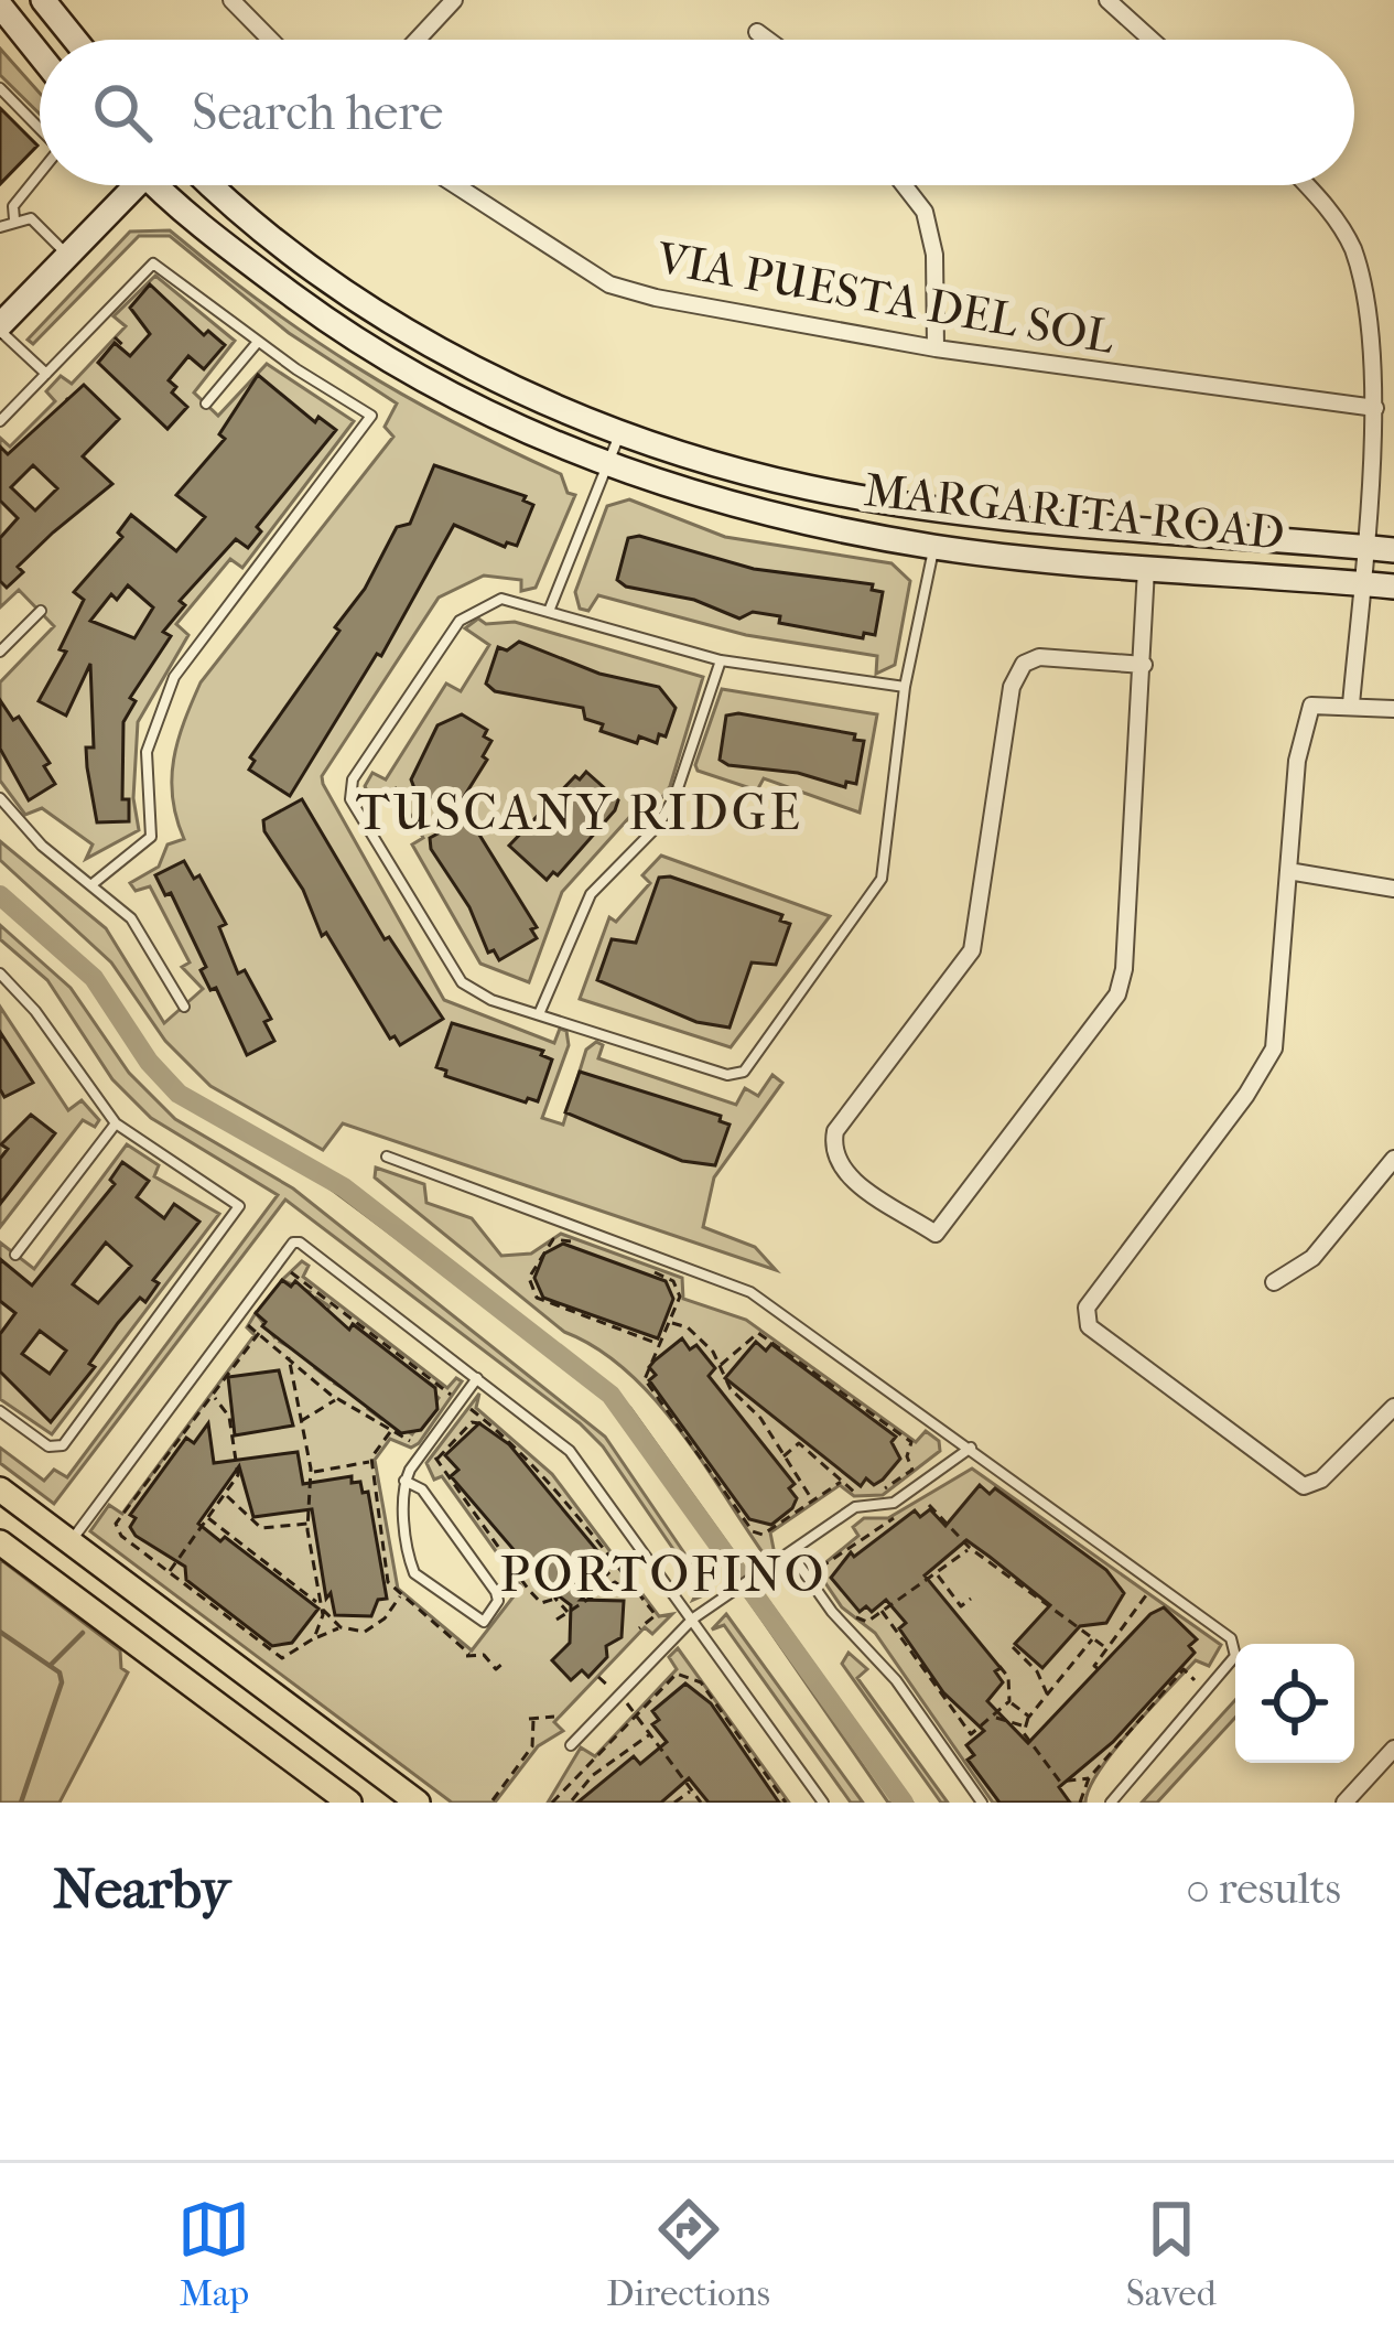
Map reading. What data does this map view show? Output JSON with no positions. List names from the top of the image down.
{
  "streets": {
    "main road": ["MARGARITA ROAD"],
    "street": ["VIA PUESTA DEL SOL"]
  },
  "districts": ["TUSCANY RIDGE", "PORTOFINO"],
  "page": {
    "search": "Search here",
    "heading": ["Nearby", "0 results"],
    "nav": ["Map", "Directions", "Saved"]
  }
}
